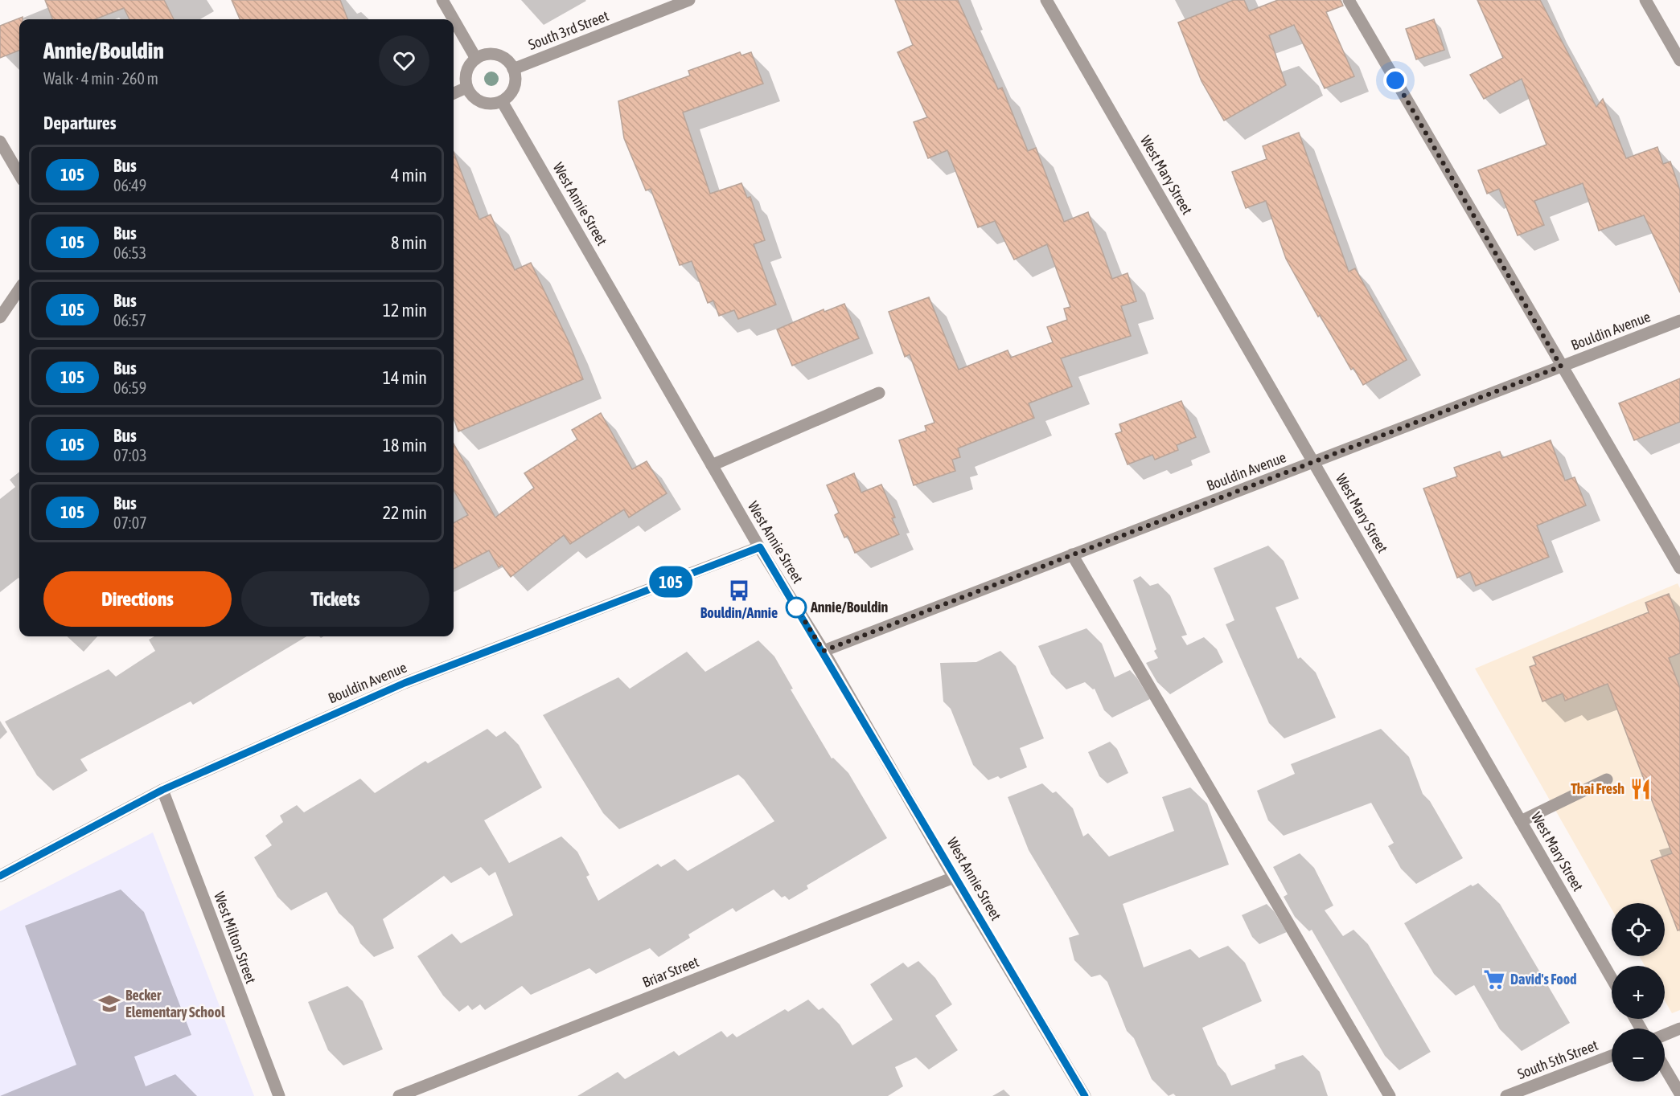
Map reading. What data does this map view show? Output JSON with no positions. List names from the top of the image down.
{
  "streets": {
    "street": [
      "South 3rd Street",
      "West Mary Street",
      "West Annie Street",
      "Bouldin Avenue",
      "West Milton Street",
      "Briar Street",
      "South 5th Street"
    ]
  },
  "crossings": [
    ["South 3rd Street", "West Annie Street"],
    ["West Mary Street", "Bouldin Avenue"],
    ["West Annie Street", "Bouldin Avenue"],
    ["West Annie Street", "Briar Street"],
    ["Bouldin Avenue", "West Milton Street"]
  ],
  "places": {
    "bus stop": ["Bouldin/Annie"],
    "other": ["Annie/Bouldin"],
    "restaurant": ["Thai Fresh"],
    "supermarket": ["David's Food"],
    "school or university": ["Becker Elementary School"]
  },
  "lines": ["bus line 105"],
  "page": {
    "on_map": "105",
    "heading": [
      ["Annie/Bouldin", "Walk · 4 min · 260 m"],
      "Departures"
    ],
    "list": [
      {
        "mark": "105",
        "name": "Bus",
        "note": "06:49",
        "value": "4 min"
      },
      {
        "mark": "105",
        "name": "Bus",
        "note": "06:53",
        "value": "8 min"
      },
      {
        "mark": "105",
        "name": "Bus",
        "note": "06:57",
        "value": "12 min"
      },
      {
        "mark": "105",
        "name": "Bus",
        "note": "06:59",
        "value": "14 min"
      },
      {
        "mark": "105",
        "name": "Bus",
        "note": "07:03",
        "value": "18 min"
      },
      {
        "mark": "105",
        "name": "Bus",
        "note": "07:07",
        "value": "22 min"
      }
    ],
    "buttons": ["Directions", "Tickets"],
    "map_buttons": ["+", "−"]
  }
}
